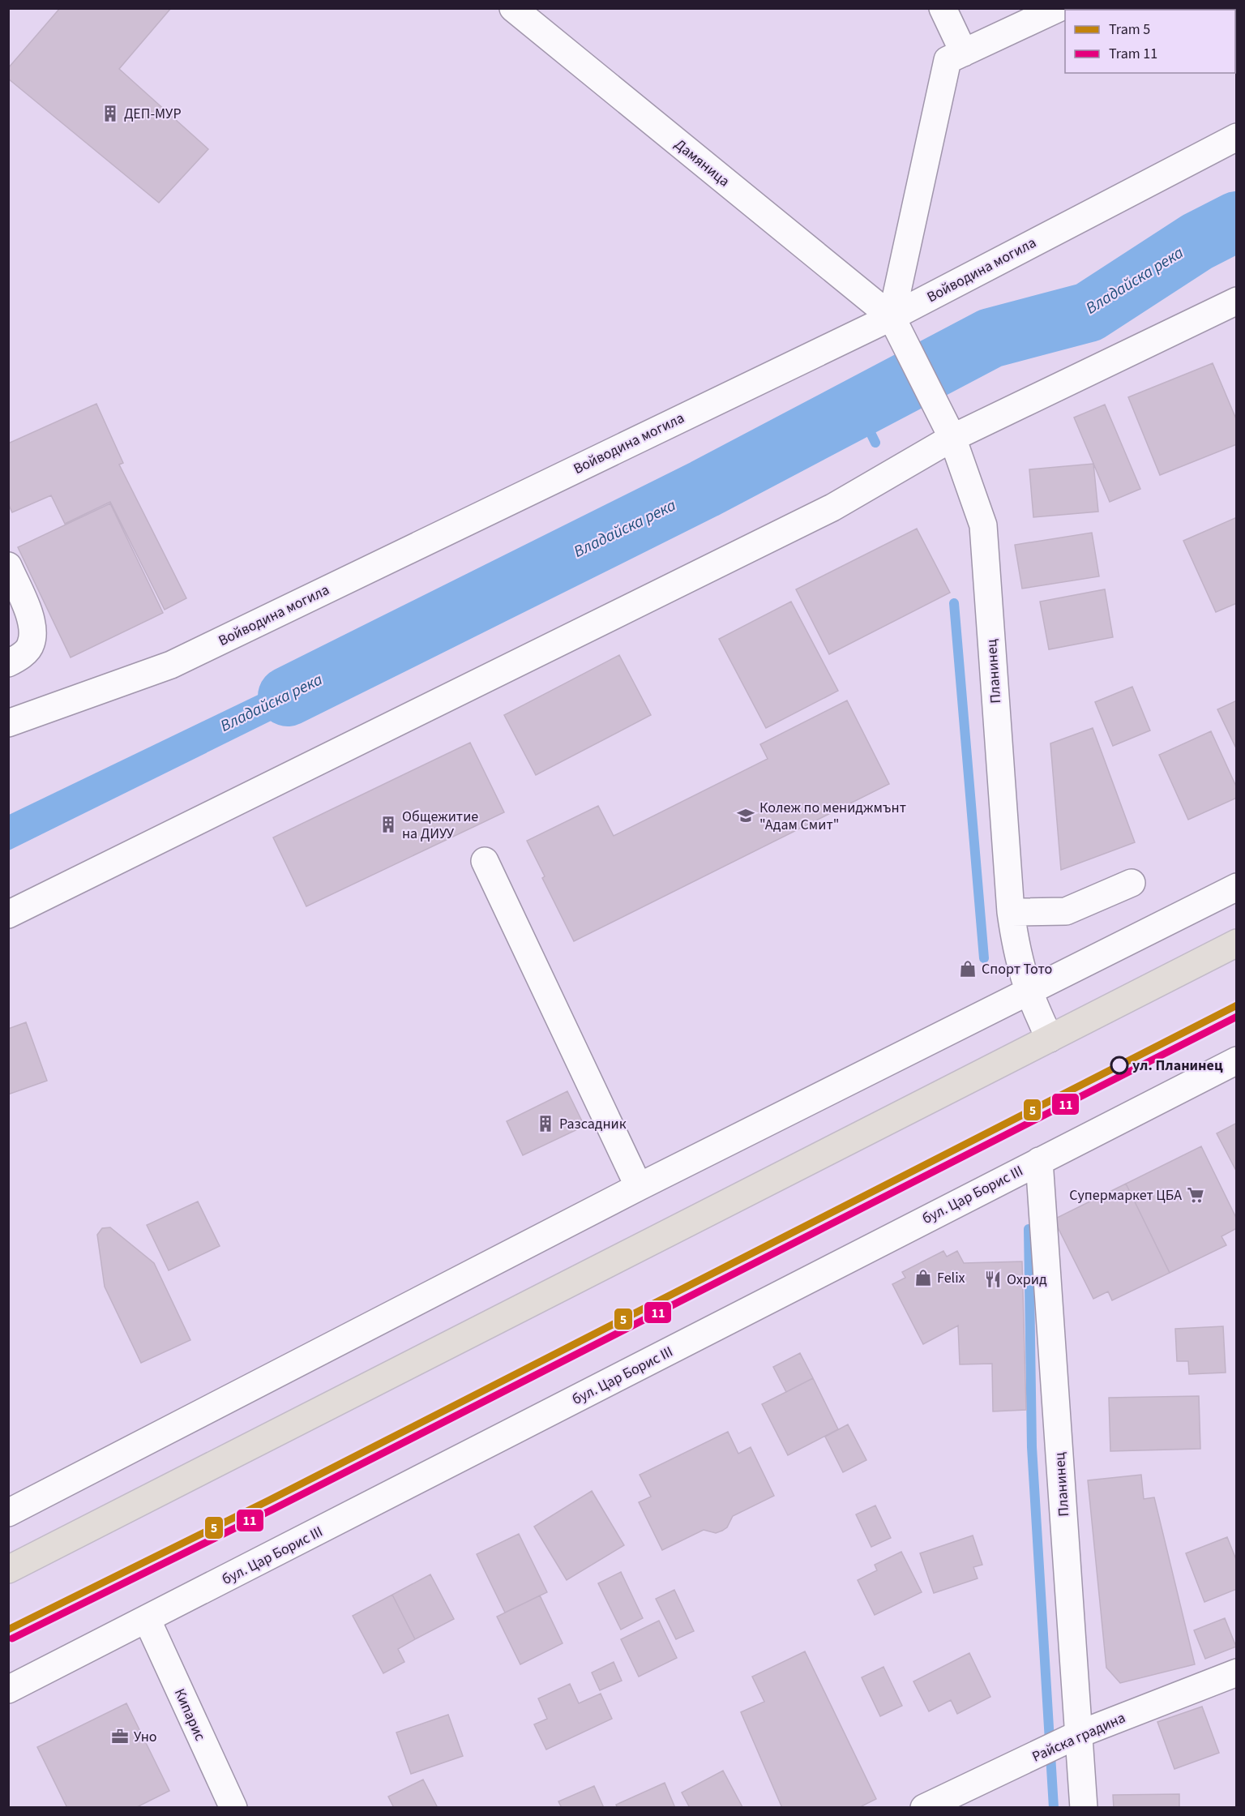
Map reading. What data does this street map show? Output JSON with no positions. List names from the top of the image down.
{
  "streets": {
    "street": [
      "Дамяница",
      "Войводина могила",
      "Планинец",
      "бул. Цар Борис III",
      "Кипарис",
      "Райска градина"
    ]
  },
  "crossings": [
    ["Дамяница", "Войводина могила"],
    ["Дамяница", "Планинец"],
    ["Войводина могила", "Планинец"],
    ["Планинец", "бул. Цар Борис III"],
    ["Планинец", "Райска градина"],
    ["бул. Цар Борис III", "Кипарис"]
  ],
  "water": ["Владайска река"],
  "places": {
    "building": ["ДЕП-МУР", "Общежитие на ДИУУ", "Разсадник"],
    "school or university": ["Колеж по мениджмънт \"Адам Смит\""],
    "shop": ["Спорт Тото", "Felix"],
    "other": ["ул. Планинец"],
    "supermarket": ["Супермаркет ЦБА"],
    "restaurant": ["Охрид"],
    "office": ["Уно"]
  },
  "lines": ["tram line 5", "tram line 11"],
  "legend": ["Tram 5", "Tram 11"]
}
